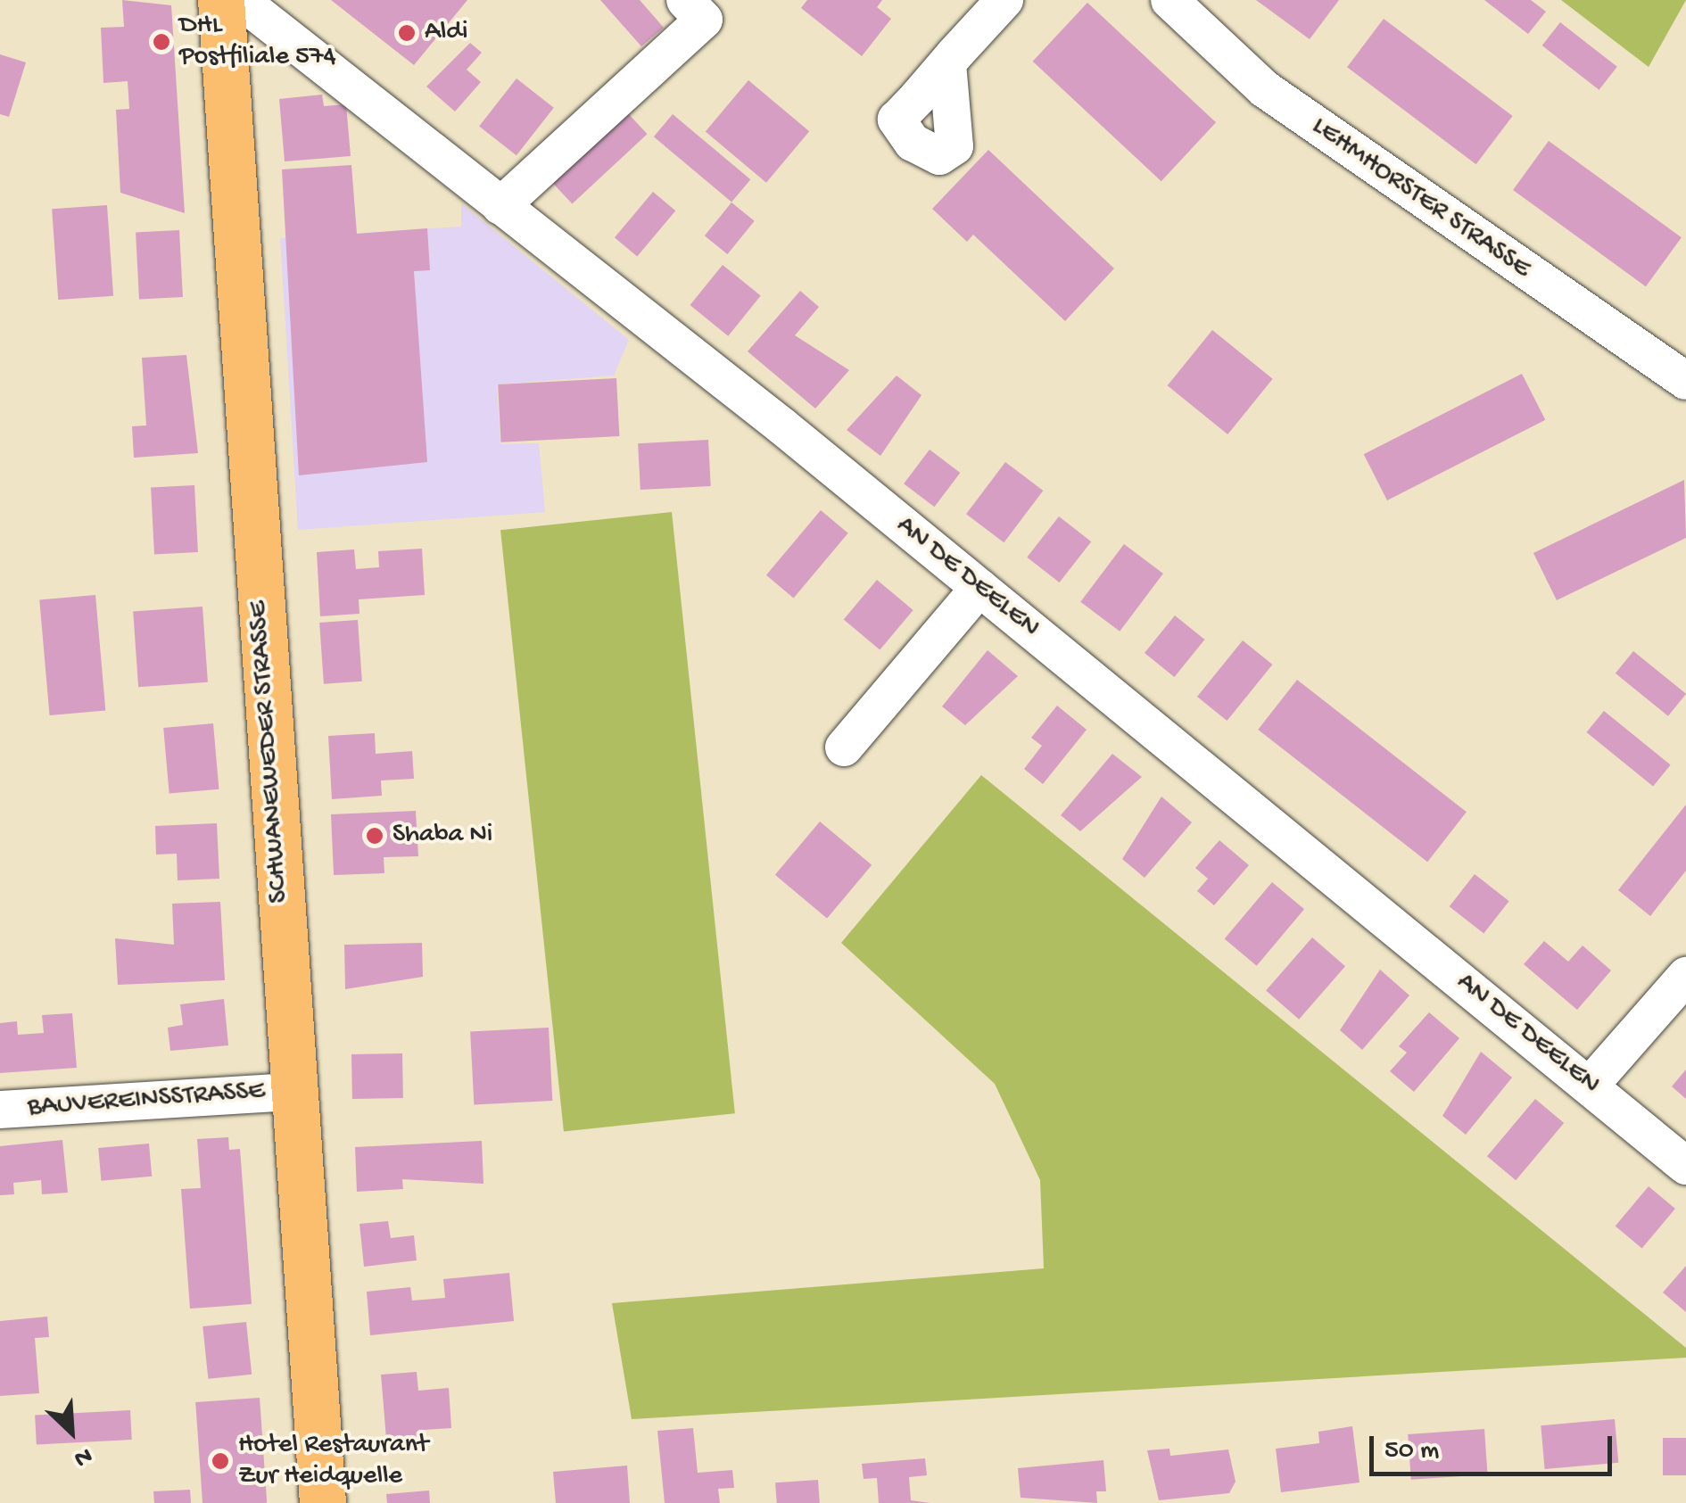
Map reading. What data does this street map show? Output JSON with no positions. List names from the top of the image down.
{
  "streets": {
    "main road": ["SCHWANEWEDER STRASSE"],
    "street": ["LEHMHORSTER STRASSE", "AN DE DEELEN", "BAUVEREINSSTRASSE"]
  },
  "crossings": [
    ["SCHWANEWEDER STRASSE", "BAUVEREINSSTRASSE"]
  ],
  "places": [
    "Aldi",
    "DHL Postfiliale 574",
    "Shaba Ni",
    "Hotel Restaurant Zur Heidquelle"
  ],
  "scale_bar": "50 m",
  "north": "bottom right"
}
